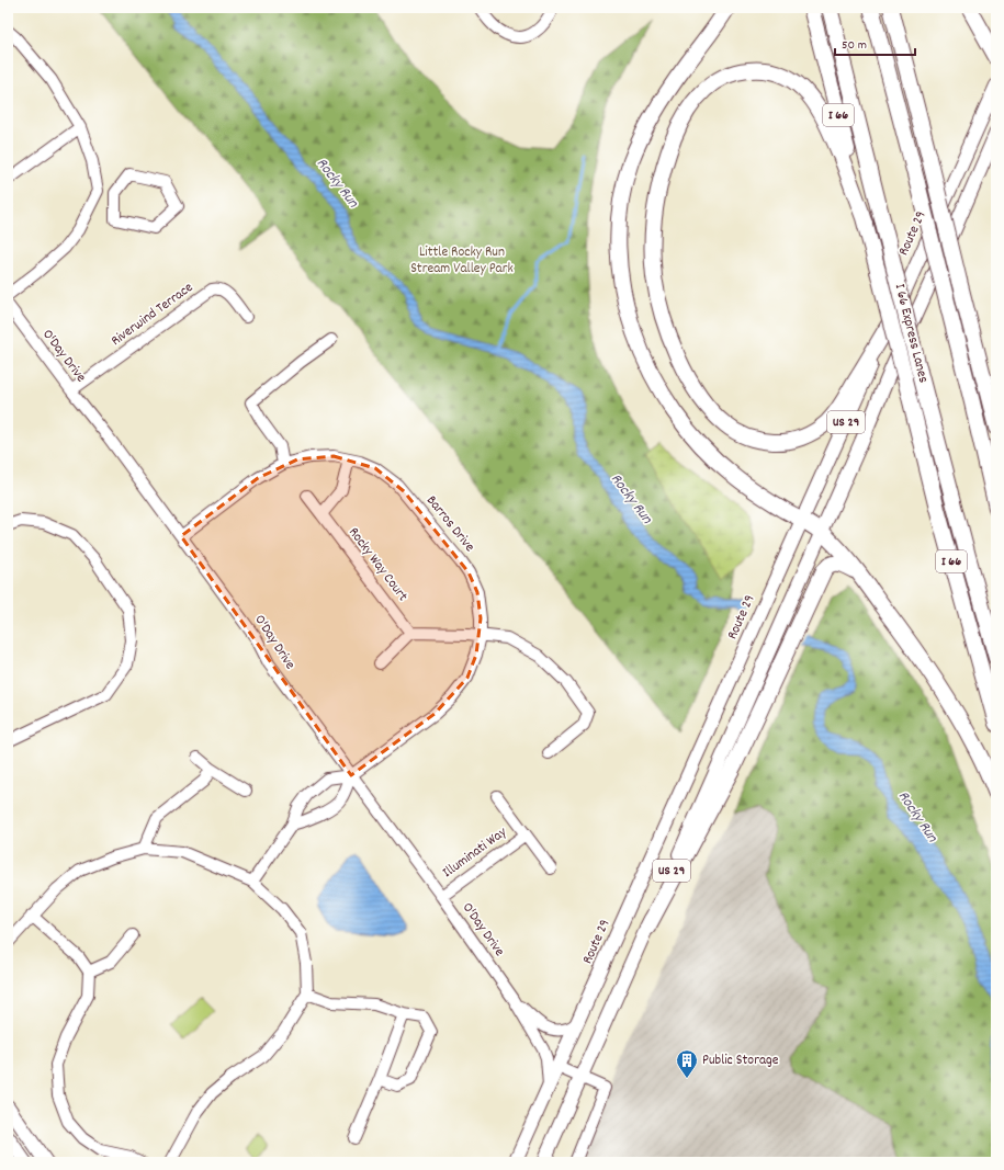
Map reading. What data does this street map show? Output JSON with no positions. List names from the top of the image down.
{
  "streets": {
    "highway": ["I 66", "I 66 Express Lanes"],
    "main road": ["Route 29", "US 29"],
    "street": [
      "Riverwind Terrace",
      "O'Day Drive",
      "Barros Drive",
      "Rocky Way Court",
      "Illuminati Way"
    ]
  },
  "crossings": [
    ["Route 29", "O'Day Drive"],
    ["Riverwind Terrace", "O'Day Drive"],
    ["O'Day Drive", "Barros Drive"],
    ["O'Day Drive", "Illuminati Way"]
  ],
  "water": ["Rocky Run"],
  "parks": ["Little Rocky Run Stream Valley Park"],
  "places": {
    "building": ["Public Storage"]
  },
  "scale_bar": "50 m"
}
